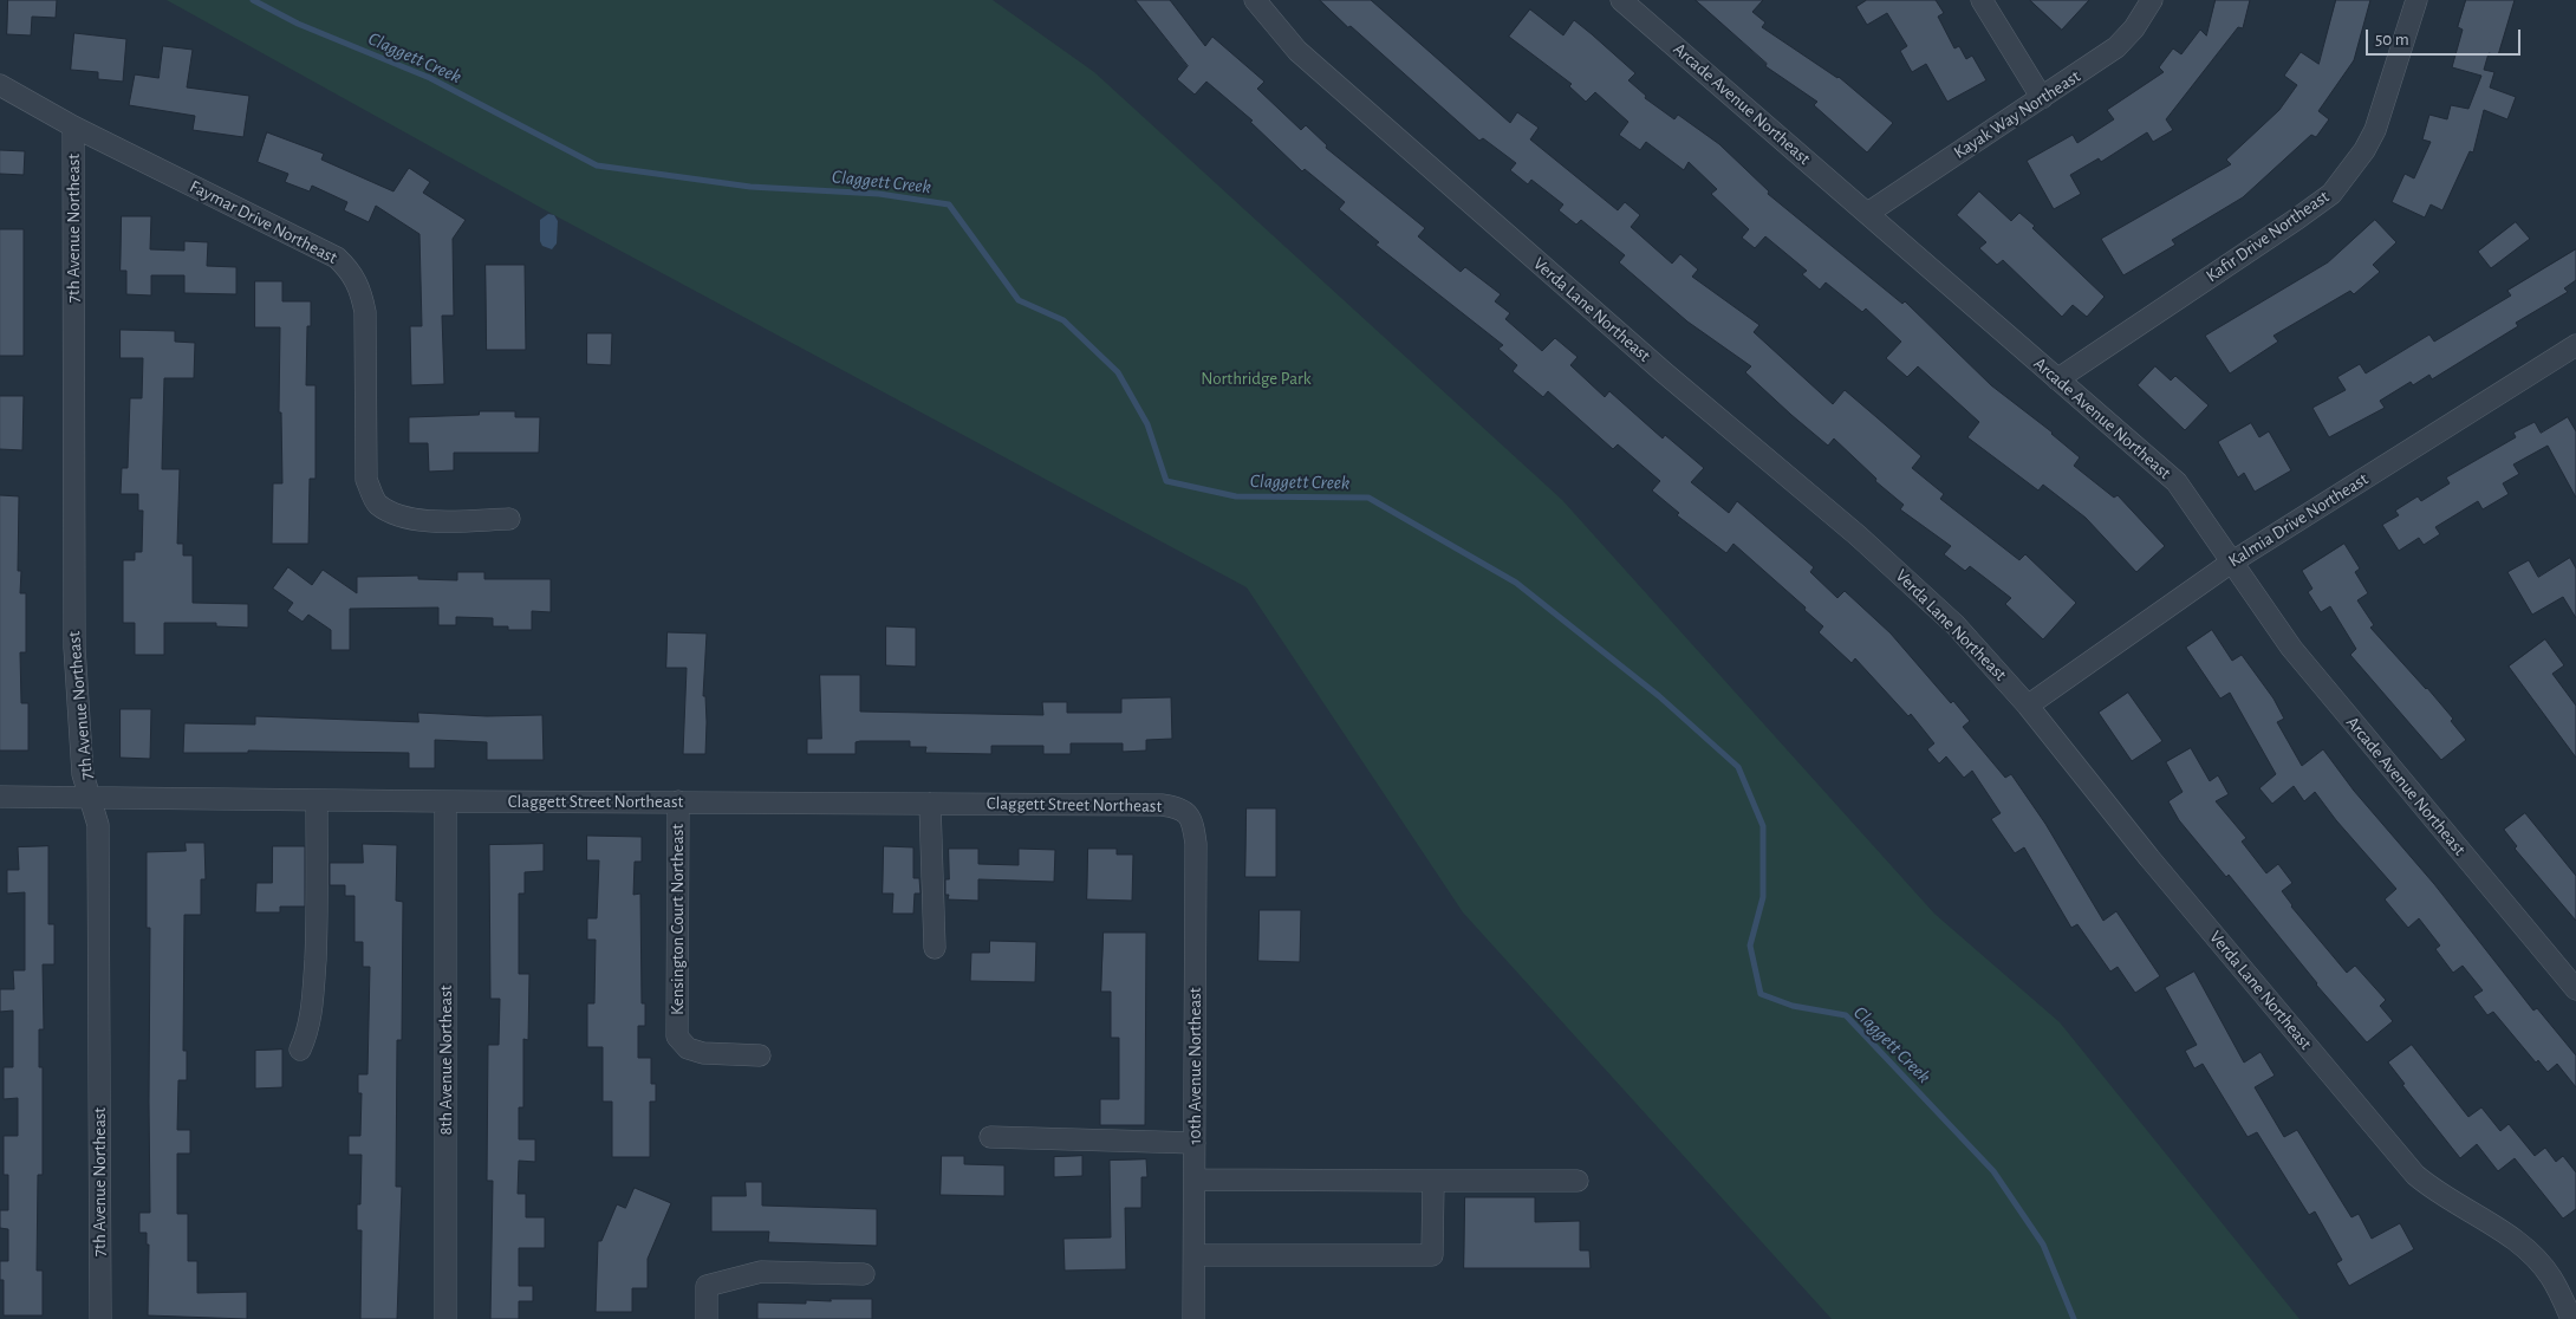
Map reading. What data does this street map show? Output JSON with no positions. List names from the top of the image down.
{
  "streets": {
    "street": [
      "Arcade Avenue Northeast",
      "Kayak Way Northeast",
      "Faymar Drive Northeast",
      "7th Avenue Northeast",
      "Kafir Drive Northeast",
      "Verda Lane Northeast",
      "Kalmia Drive Northeast",
      "Claggett Street Northeast",
      "Kensington Court Northeast",
      "8th Avenue Northeast",
      "10th Avenue Northeast"
    ]
  },
  "crossings": [
    ["Arcade Avenue Northeast", "Kayak Way Northeast"],
    ["Arcade Avenue Northeast", "Kafir Drive Northeast"],
    ["Arcade Avenue Northeast", "Kalmia Drive Northeast"],
    ["Faymar Drive Northeast", "7th Avenue Northeast"],
    ["7th Avenue Northeast", "Claggett Street Northeast"],
    ["Verda Lane Northeast", "Kalmia Drive Northeast"],
    ["Claggett Street Northeast", "Kensington Court Northeast"],
    ["Claggett Street Northeast", "8th Avenue Northeast"],
    ["Claggett Street Northeast", "10th Avenue Northeast"]
  ],
  "water": ["Claggett Creek"],
  "parks": ["Northridge Park"],
  "scale_bar": "50 m"
}
